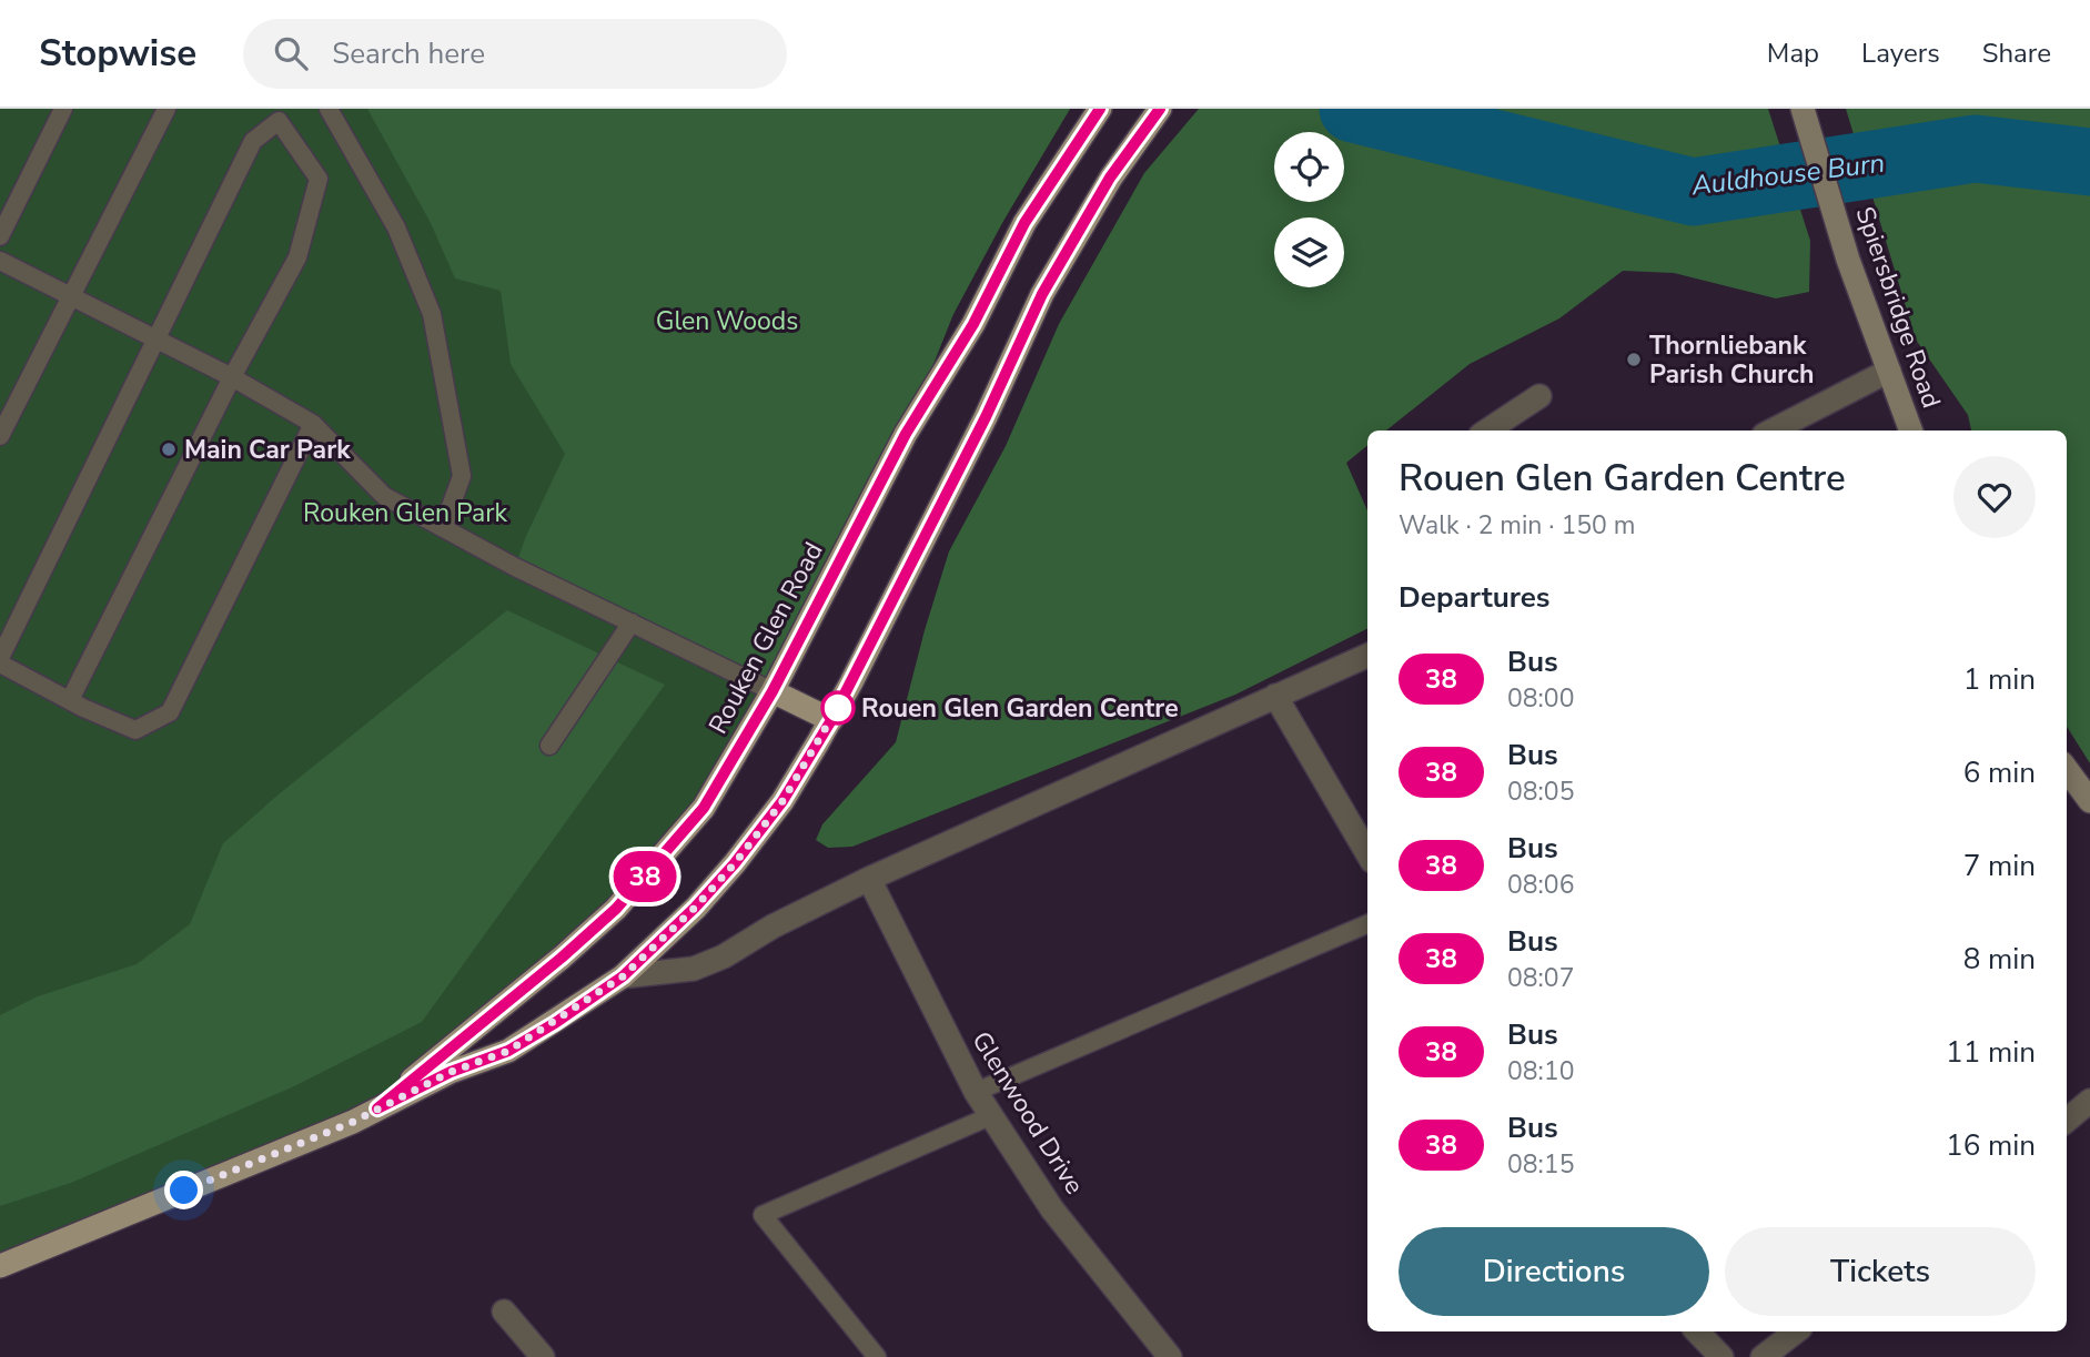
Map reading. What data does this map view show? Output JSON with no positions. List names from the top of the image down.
{
  "streets": {
    "main road": ["Spiersbridge Road", "Rouken Glen Road"],
    "street": ["Glenwood Drive"]
  },
  "crossings": [
    ["Rouken Glen Road", "Glenwood Drive"]
  ],
  "water": ["Auldhouse Burn"],
  "parks": ["Glen Woods", "Rouken Glen Park"],
  "places": ["Thornliebank Parish Church", "Main Car Park", "Rouen Glen Garden Centre"],
  "lines": ["bus line 38"],
  "page": {
    "header": "Stopwise",
    "search": "Search here",
    "nav": ["Map", "Layers", "Share"],
    "on_map": "38",
    "heading": [
      ["Rouen Glen Garden Centre", "Walk · 2 min · 150 m"],
      "Departures"
    ],
    "list": [
      {
        "mark": "38",
        "name": "Bus",
        "note": "08:00",
        "value": "1 min"
      },
      {
        "mark": "38",
        "name": "Bus",
        "note": "08:05",
        "value": "6 min"
      },
      {
        "mark": "38",
        "name": "Bus",
        "note": "08:06",
        "value": "7 min"
      },
      {
        "mark": "38",
        "name": "Bus",
        "note": "08:07",
        "value": "8 min"
      },
      {
        "mark": "38",
        "name": "Bus",
        "note": "08:10",
        "value": "11 min"
      },
      {
        "mark": "38",
        "name": "Bus",
        "note": "08:15",
        "value": "16 min"
      }
    ],
    "buttons": ["Directions", "Tickets"]
  }
}
